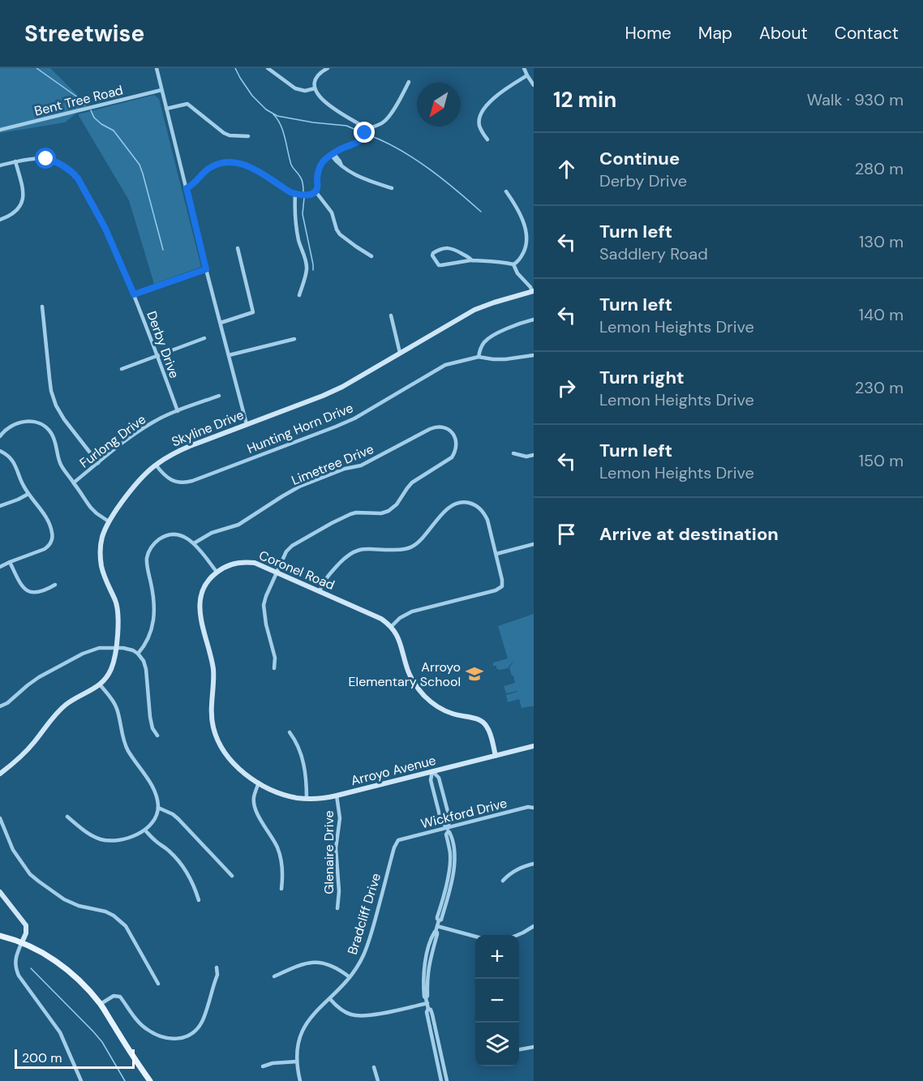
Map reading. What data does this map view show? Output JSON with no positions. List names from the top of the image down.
{
  "streets": {
    "street": [
      "Bent Tree Road",
      "Derby Drive",
      "Skyline Drive",
      "Hunting Horn Drive",
      "Furlong Drive",
      "Limetree Drive",
      "Coronel Road",
      "Arroyo Avenue",
      "Wickford Drive",
      "Glenaire Drive",
      "Bradcliff Drive"
    ]
  },
  "crossings": [
    ["Derby Drive", "Furlong Drive"],
    ["Skyline Drive", "Hunting Horn Drive"],
    ["Limetree Drive", "Coronel Road"],
    ["Coronel Road", "Arroyo Avenue"],
    ["Arroyo Avenue", "Glenaire Drive"],
    ["Wickford Drive", "Bradcliff Drive"]
  ],
  "places": {
    "school or university": ["Arroyo Elementary School"]
  },
  "scale_bar": "200 m",
  "north": "bottom left",
  "page": {
    "header": "Streetwise",
    "nav": [
      "Home",
      "Map",
      "About",
      "Contact"
    ],
    "heading": ["12 min", "Walk · 930 m"],
    "list": [
      ["Continue", "Derby Drive", "280 m"],
      ["Turn left", "Saddlery Road", "130 m"],
      ["Turn left", "Lemon Heights Drive", "140 m"],
      ["Turn right", "Lemon Heights Drive", "230 m"],
      ["Turn left", "Lemon Heights Drive", "150 m"],
      "Arrive at destination"
    ],
    "map_buttons": ["+", "−"],
    "scale": "200 m"
  }
}
